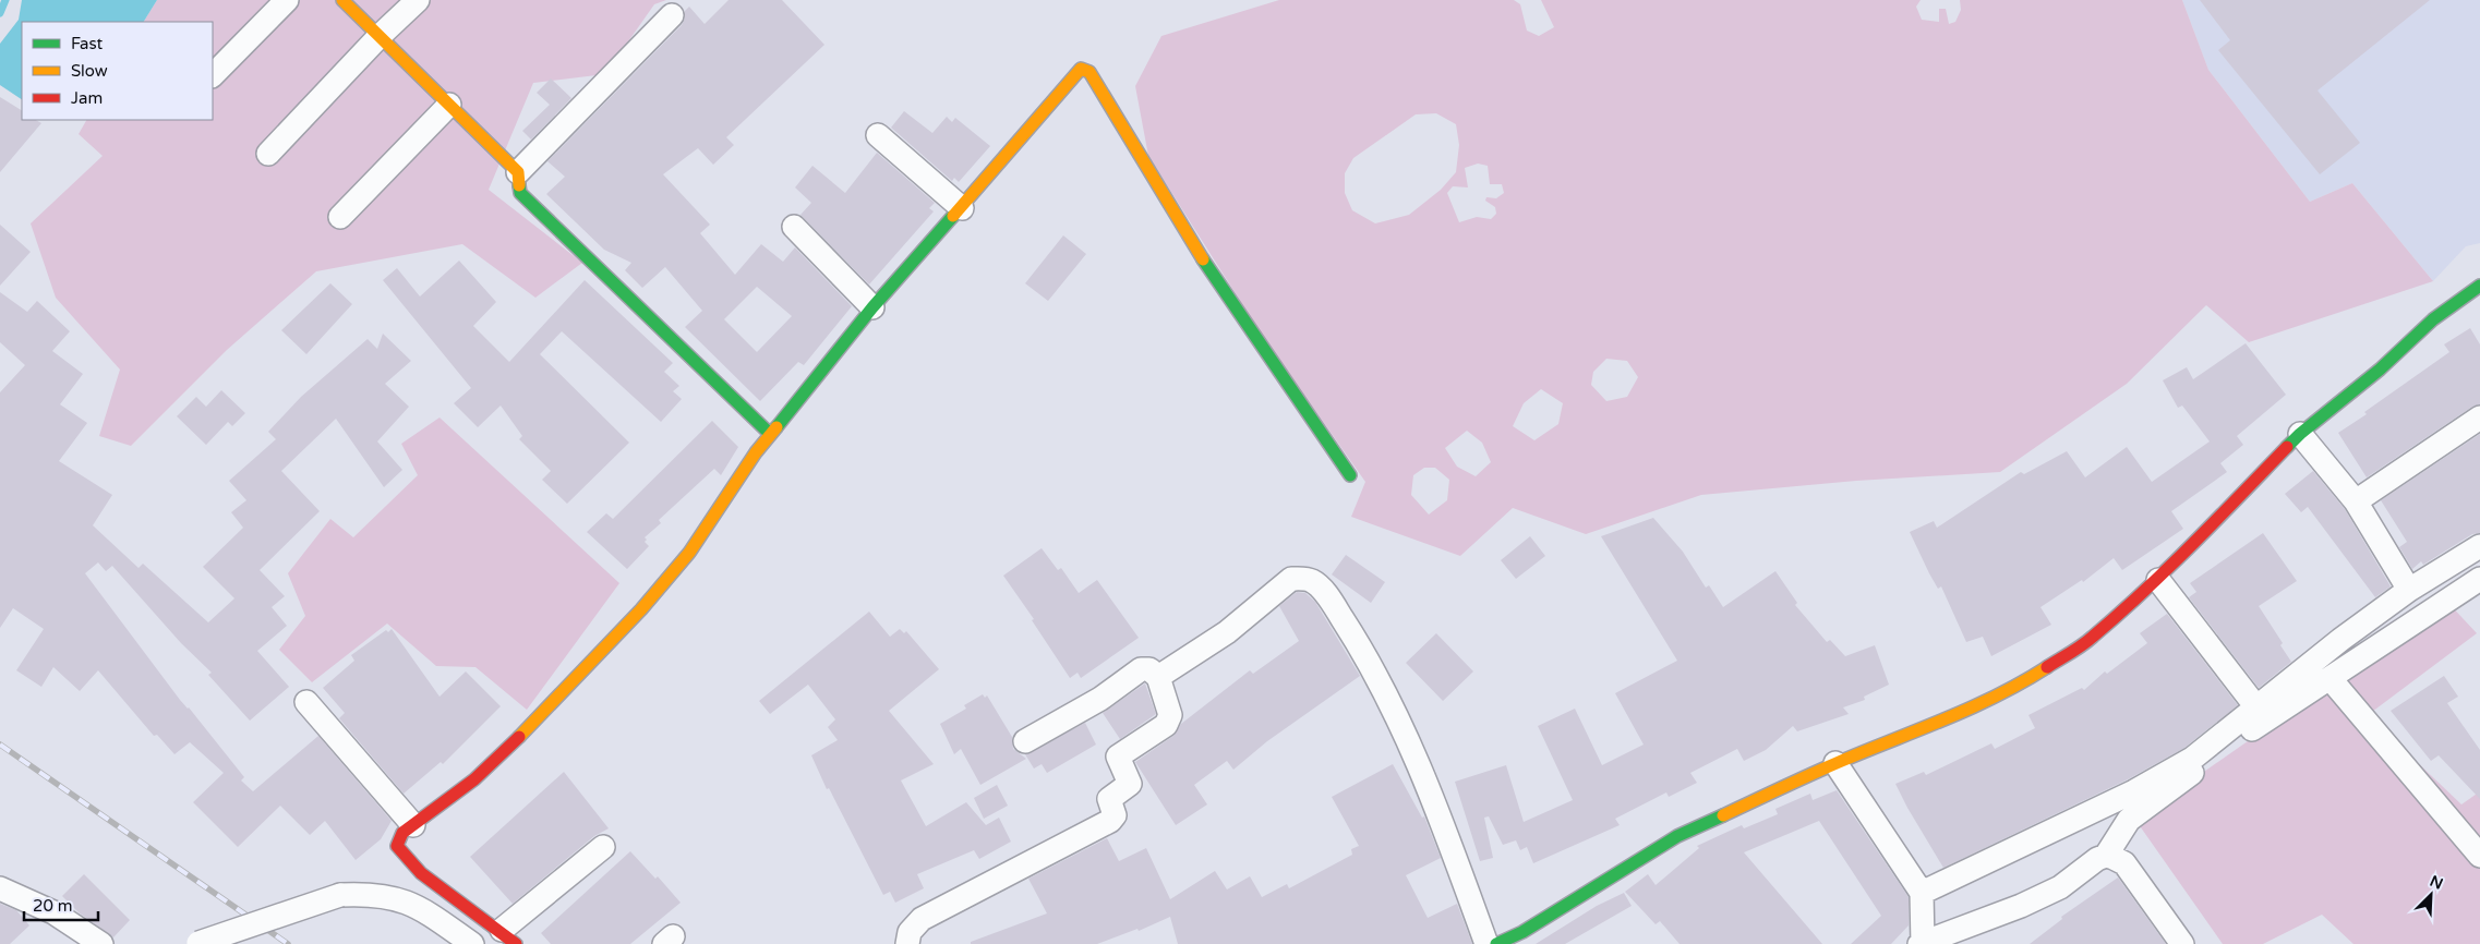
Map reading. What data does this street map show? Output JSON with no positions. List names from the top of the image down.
{
  "legend": ["Fast", "Slow", "Jam"],
  "scale_bar": "20 m",
  "north": "top right"
}
